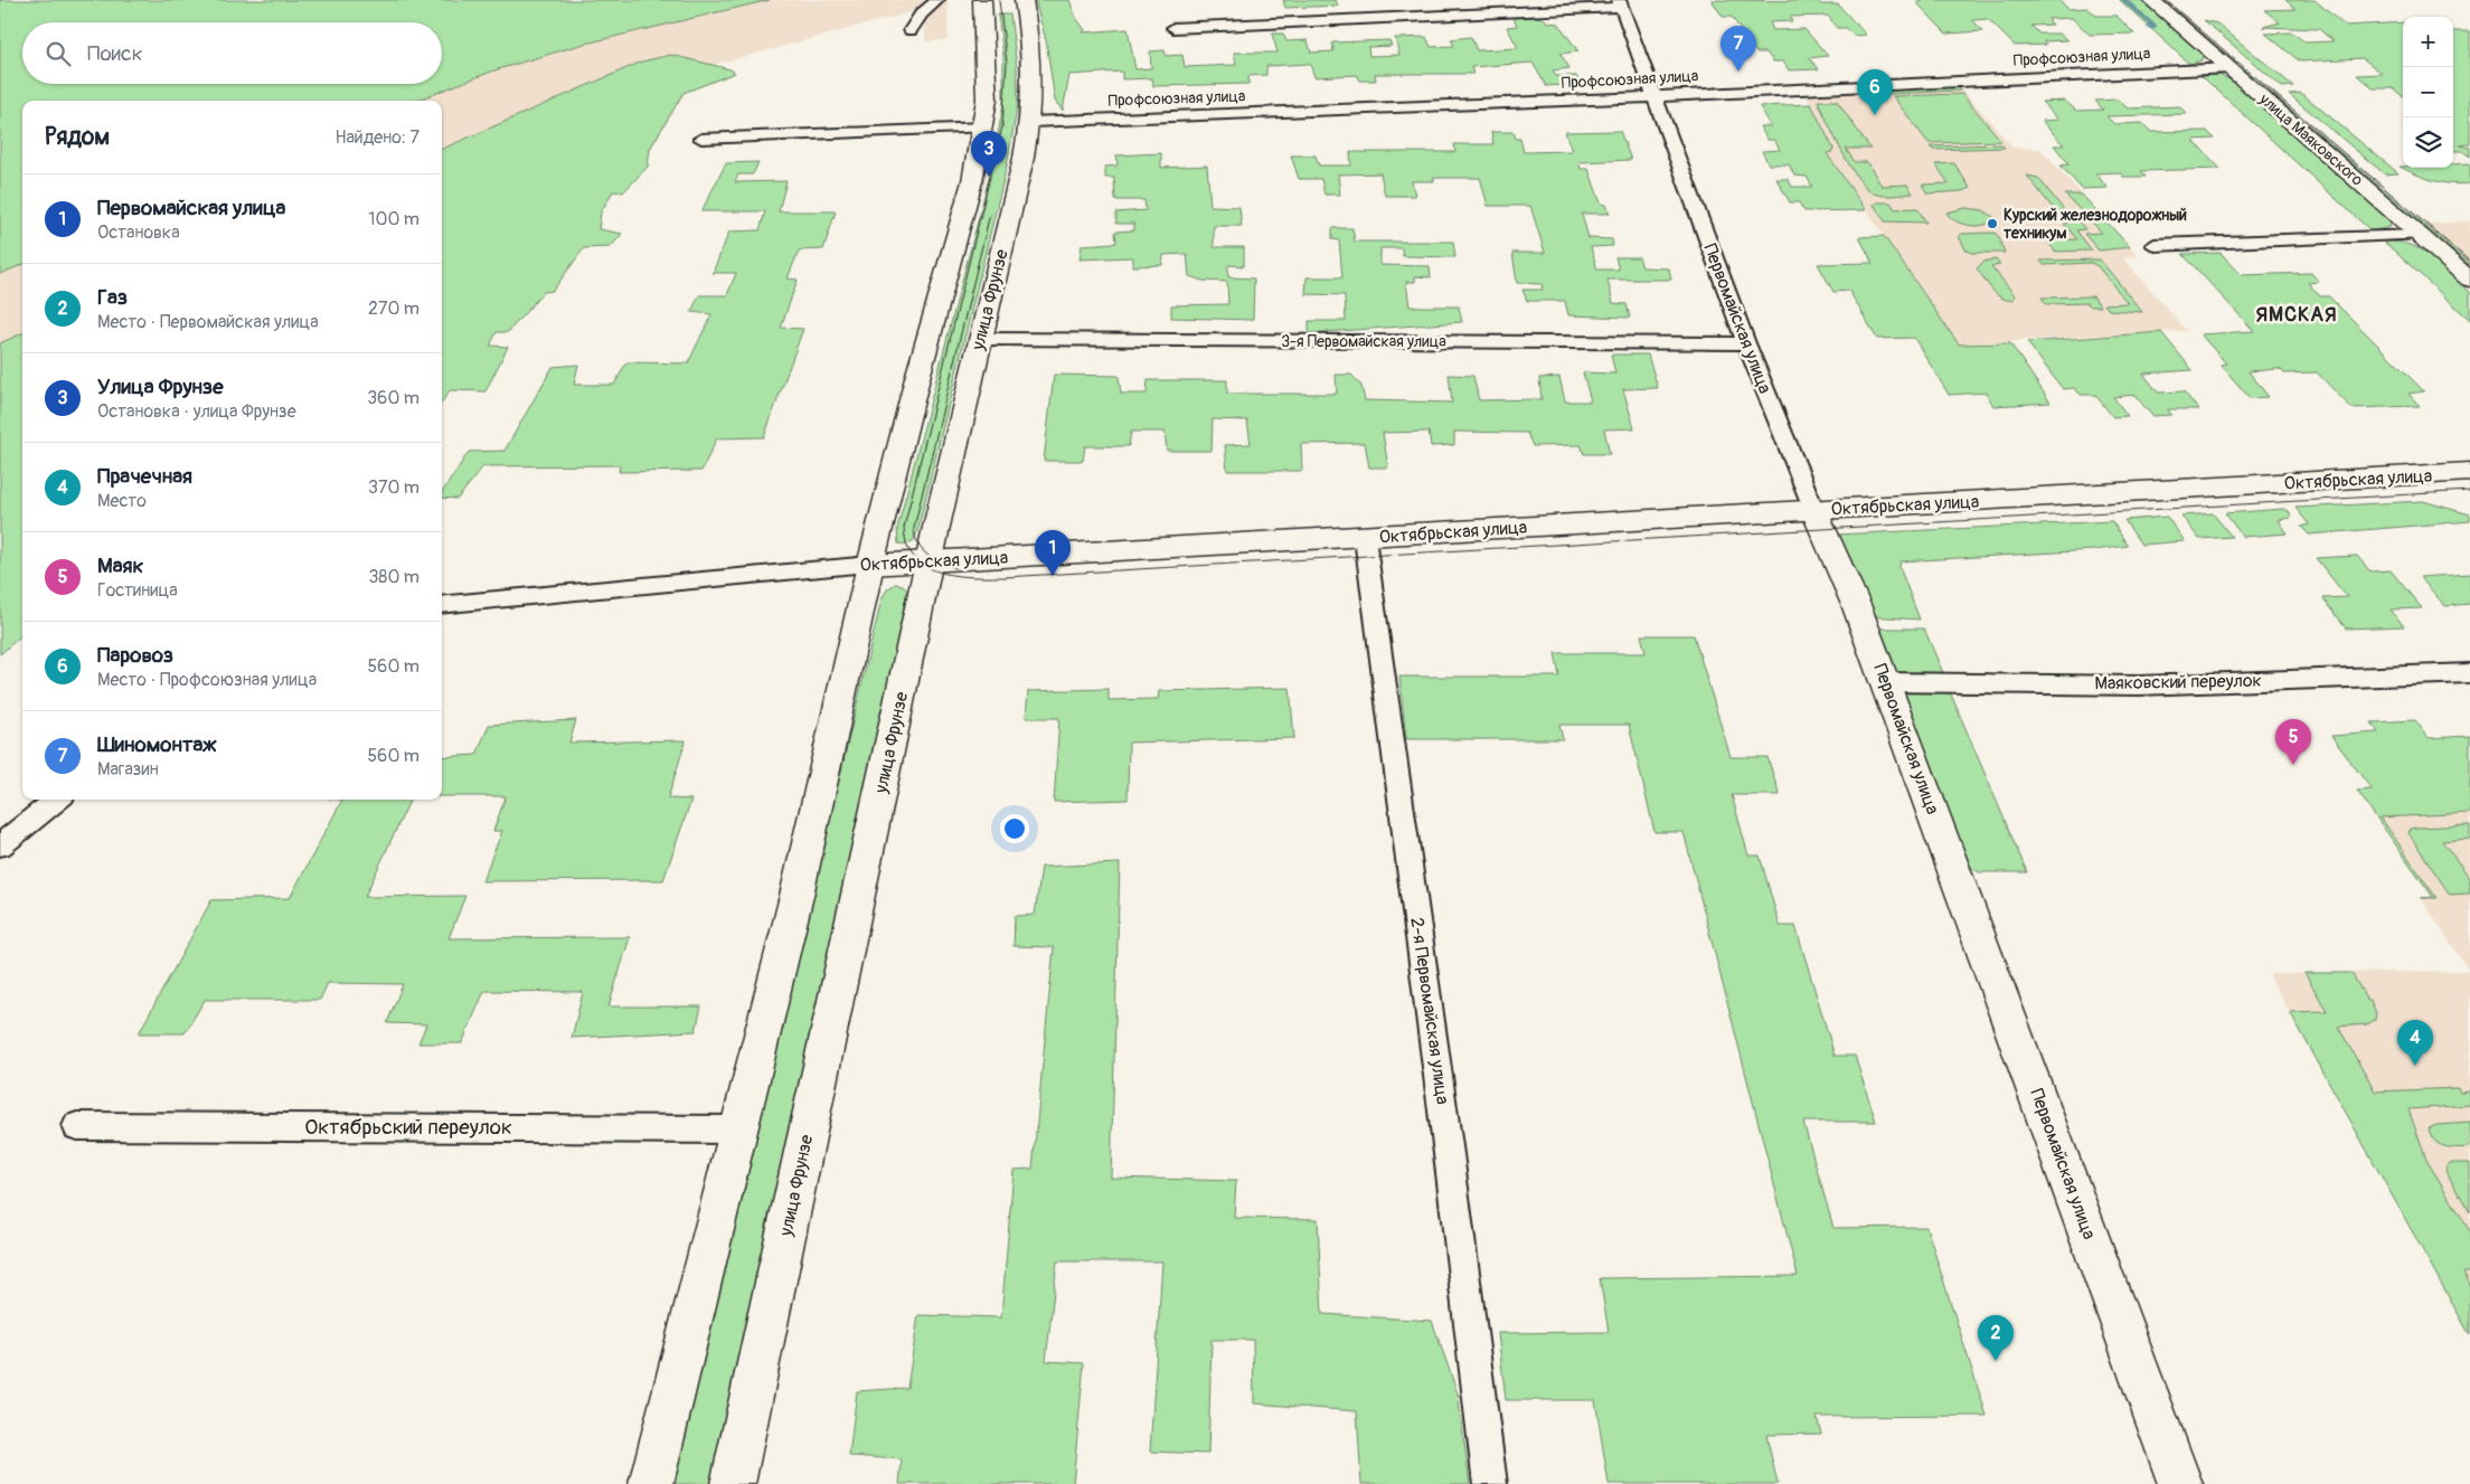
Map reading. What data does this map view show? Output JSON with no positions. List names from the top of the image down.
{
  "streets": {
    "main road": [
      "улица Маяковского",
      "улица Фрунзе",
      "Первомайская улица",
      "Октябрьская улица"
    ],
    "street": [
      "Профсоюзная улица",
      "3-я Первомайская улица",
      "Маяковский переулок",
      "2-я Первомайская улица",
      "Октябрьский переулок"
    ]
  },
  "crossings": [
    ["Профсоюзная улица", "улица Маяковского"],
    ["Профсоюзная улица", "улица Фрунзе"],
    ["Профсоюзная улица", "Первомайская улица"],
    ["улица Фрунзе", "3-я Первомайская улица"],
    ["улица Фрунзе", "Октябрьская улица"],
    ["Первомайская улица", "3-я Первомайская улица"],
    ["Первомайская улица", "Октябрьская улица"],
    ["Первомайская улица", "Маяковский переулок"],
    ["Октябрьская улица", "2-я Первомайская улица"]
  ],
  "districts": ["ЯМСКАЯ"],
  "places": ["Курский железнодорожный техникум"],
  "page": {
    "map_buttons": ["+", "−"],
    "search": "Поиск",
    "pins": [
      "7",
      "6",
      "3",
      "1",
      "5",
      "4",
      "2"
    ],
    "heading": ["Рядом", "Найдено: 7"],
    "list": [
      {
        "mark": "1",
        "name": "Первомайская улица",
        "note": "Остановка",
        "value": "100 m"
      },
      {
        "mark": "2",
        "name": "Газ",
        "note": "Место · Первомайская улица",
        "value": "270 m"
      },
      {
        "mark": "3",
        "name": "Улица Фрунзе",
        "note": "Остановка · улица Фрунзе",
        "value": "360 m"
      },
      {
        "mark": "4",
        "name": "Прачечная",
        "note": "Место",
        "value": "370 m"
      },
      {
        "mark": "5",
        "name": "Маяк",
        "note": "Гостиница",
        "value": "380 m"
      },
      {
        "mark": "6",
        "name": "Паровоз",
        "note": "Место · Профсоюзная улица",
        "value": "560 m"
      },
      {
        "mark": "7",
        "name": "Шиномонтаж",
        "note": "Магазин",
        "value": "560 m"
      }
    ]
  }
}
